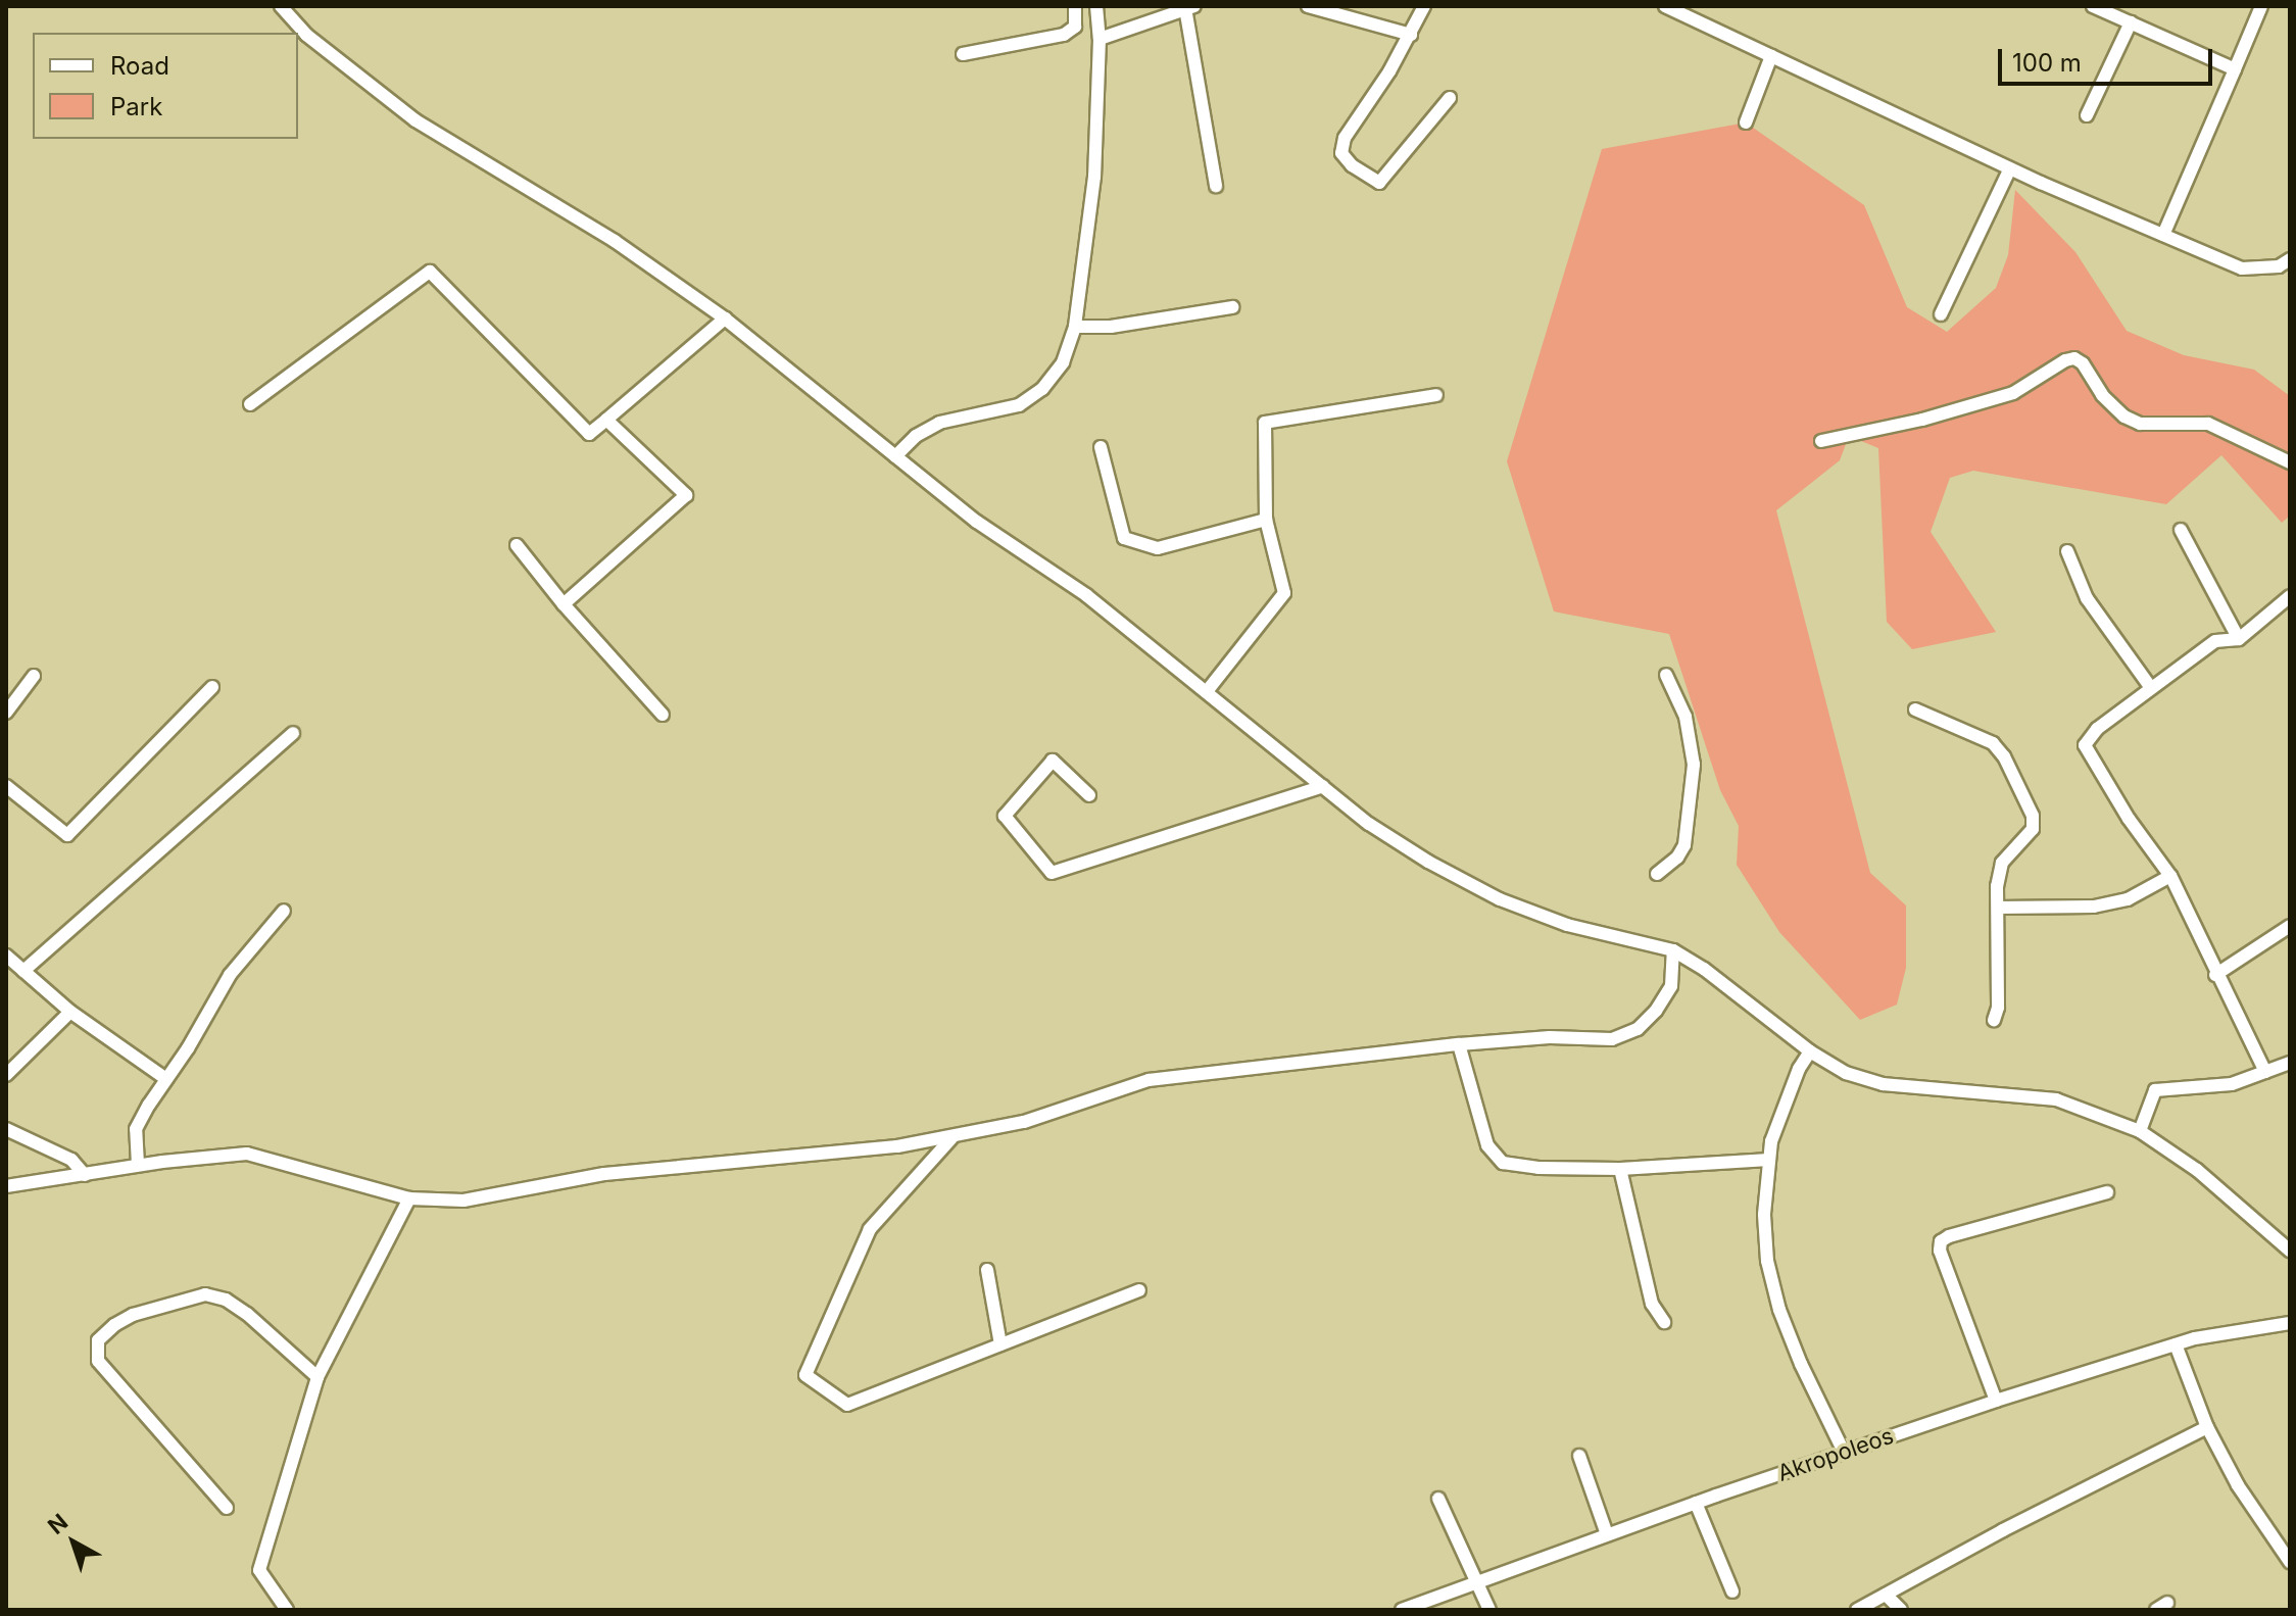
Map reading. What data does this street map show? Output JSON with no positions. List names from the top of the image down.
{
  "streets": {
    "street": ["Akropoleos"]
  },
  "legend": ["Road", "Park"],
  "scale_bar": "100 m",
  "north": "top left"
}
